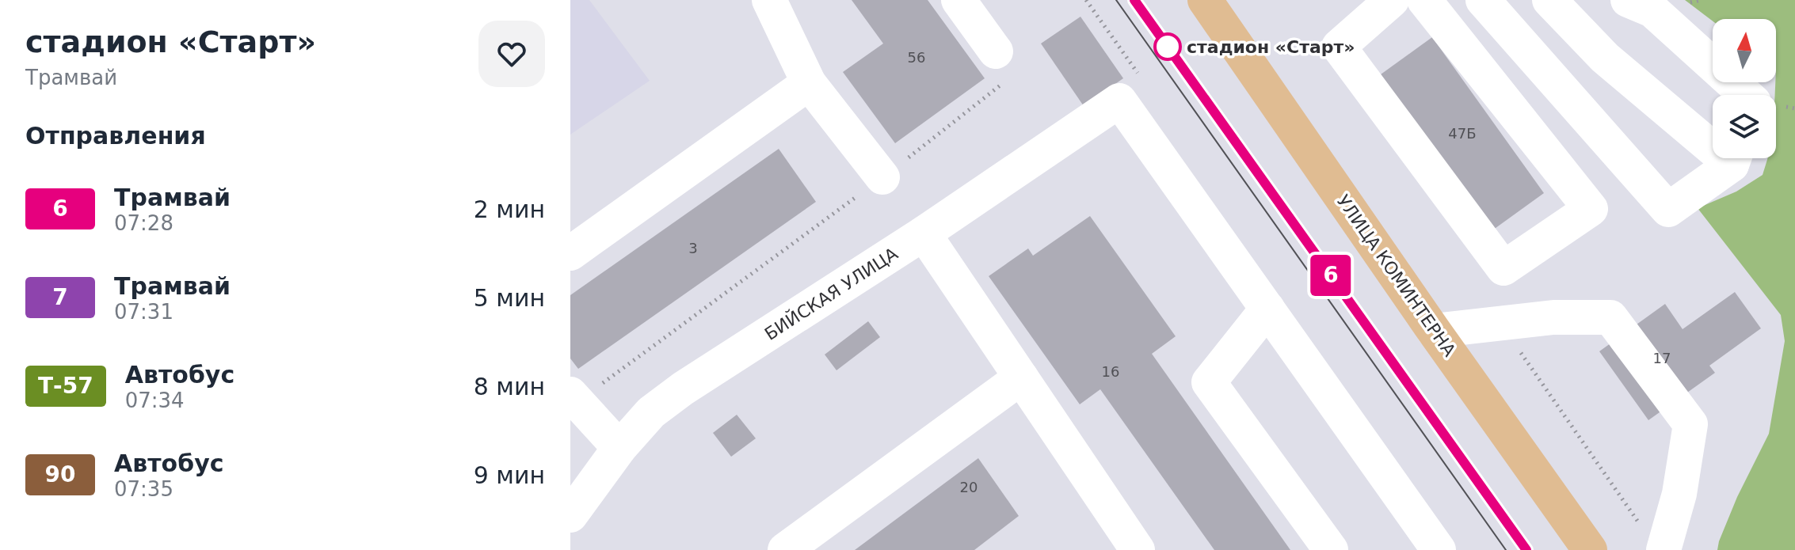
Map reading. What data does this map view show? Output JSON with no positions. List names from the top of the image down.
{
  "streets": {
    "main road": ["УЛИЦА КОМИНТЕРНА"],
    "street": ["БИЙСКАЯ УЛИЦА"]
  },
  "places": ["стадион «Старт»"],
  "lines": ["tram line 6"],
  "house_numbers": [
    "56",
    "47Б",
    "3",
    "17",
    "16",
    "20"
  ],
  "north": "top",
  "page": {
    "heading": [
      ["стадион «Старт»", "Трамвай"],
      "Отправления"
    ],
    "on_map": "6",
    "list": [
      {
        "mark": "6",
        "name": "Трамвай",
        "note": "07:28",
        "value": "2 мин"
      },
      {
        "mark": "7",
        "name": "Трамвай",
        "note": "07:31",
        "value": "5 мин"
      },
      {
        "mark": "Т-57",
        "name": "Автобус",
        "note": "07:34",
        "value": "8 мин"
      },
      {
        "mark": "90",
        "name": "Автобус",
        "note": "07:35",
        "value": "9 мин"
      }
    ]
  }
}
